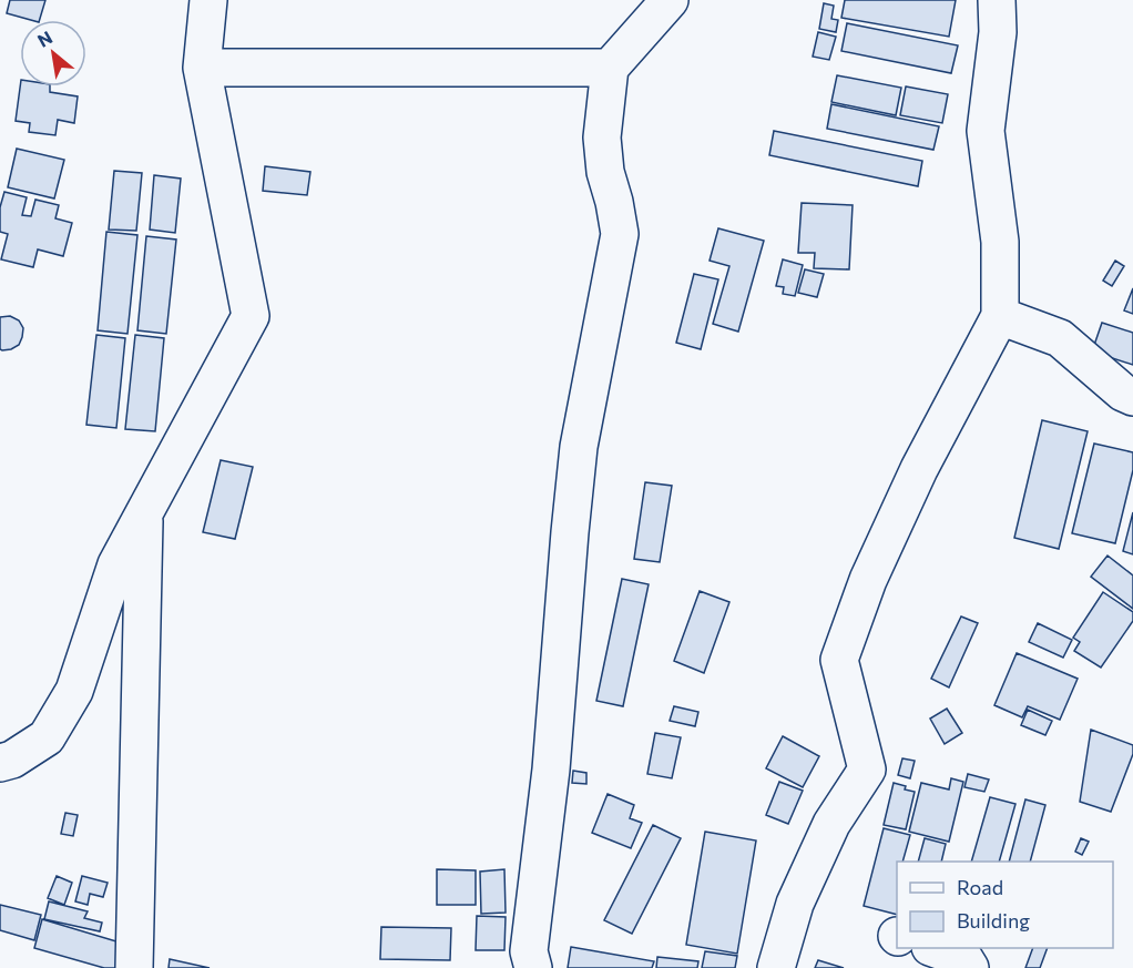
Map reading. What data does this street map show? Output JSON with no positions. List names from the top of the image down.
{
  "legend": ["Road", "Building"],
  "north": "top left"
}
